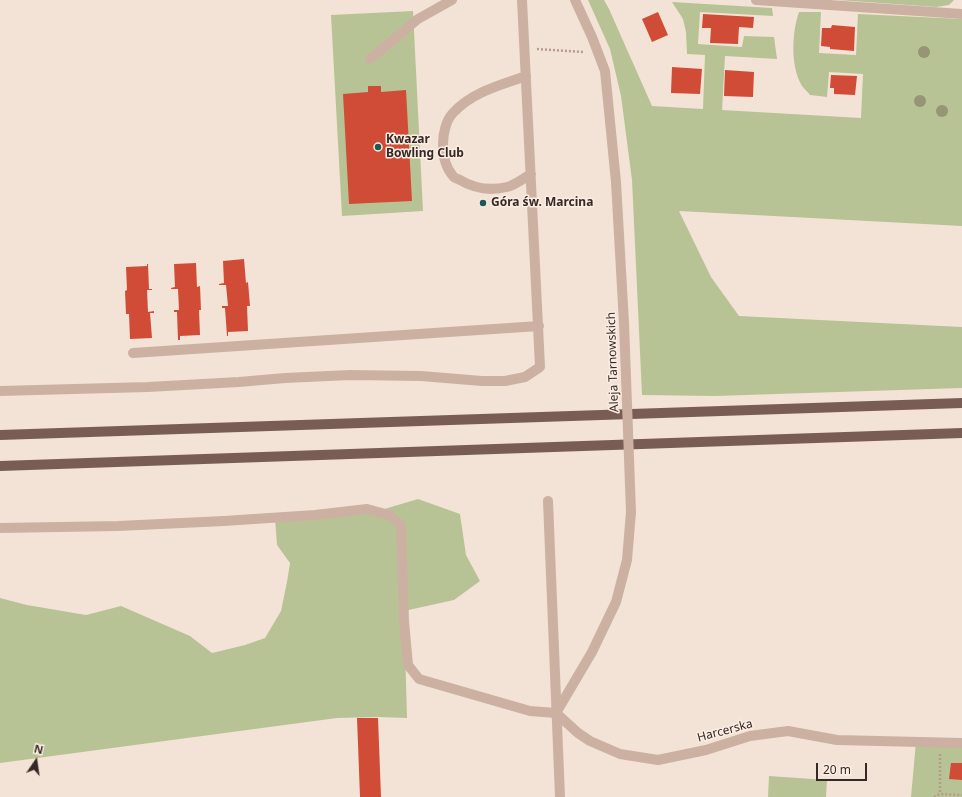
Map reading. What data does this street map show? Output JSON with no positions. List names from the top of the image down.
{
  "streets": {
    "street": ["Aleja Tarnowskich", "Harcerska"]
  },
  "crossings": [
    ["Aleja Tarnowskich", "Harcerska"]
  ],
  "places": ["Kwazar Bowling Club", "Góra św. Marcina"],
  "scale_bar": "20 m",
  "north": "top"
}
